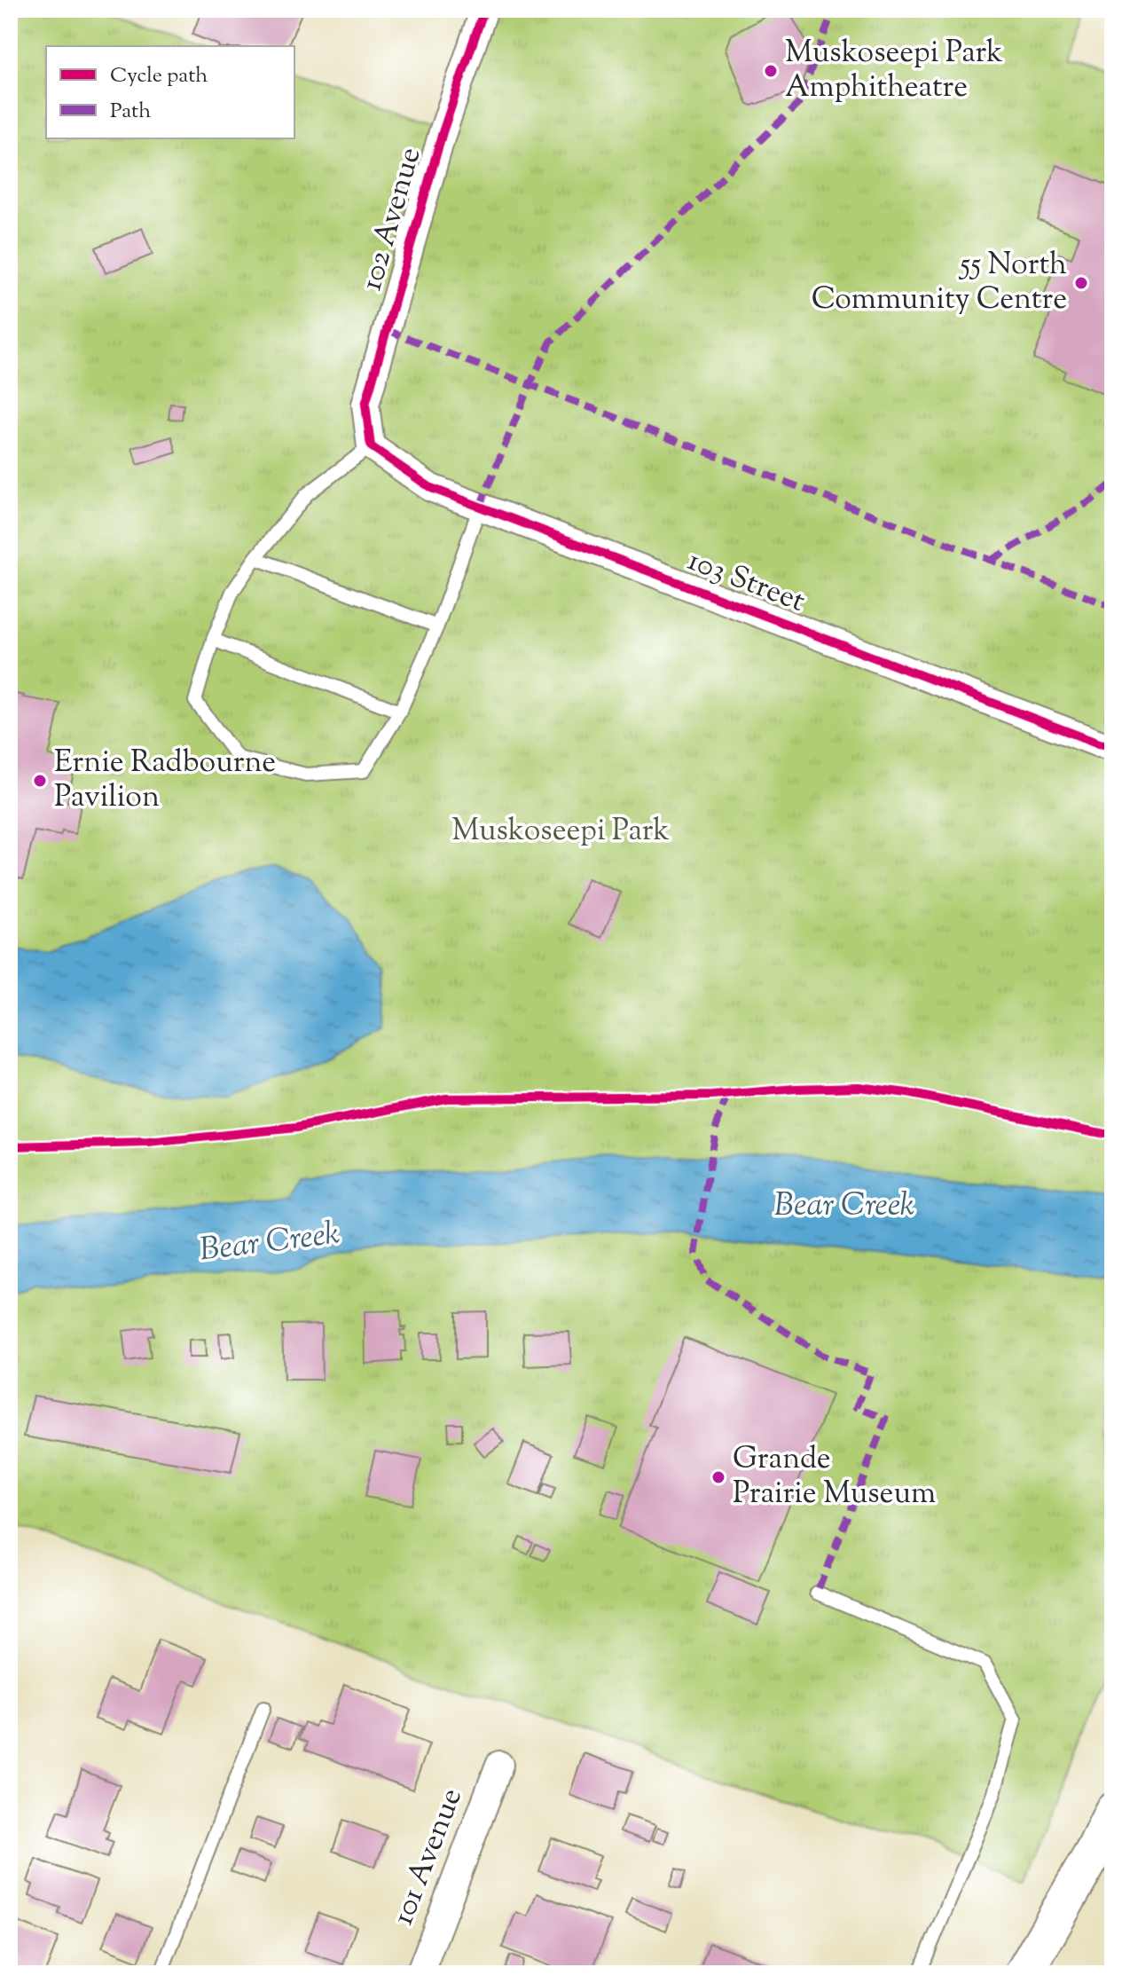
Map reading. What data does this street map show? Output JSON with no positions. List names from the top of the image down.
{
  "streets": {
    "street": ["102 Avenue", "103 Street", "101 Avenue"]
  },
  "crossings": [
    ["102 Avenue", "103 Street"]
  ],
  "water": ["Bear Creek"],
  "parks": ["Muskoseepi Park"],
  "places": [
    "Muskoseepi Park Amphitheatre",
    "55 North Community Centre",
    "Ernie Radbourne Pavilion",
    "Grande Prairie Museum"
  ],
  "legend": ["Cycle path", "Path"]
}
